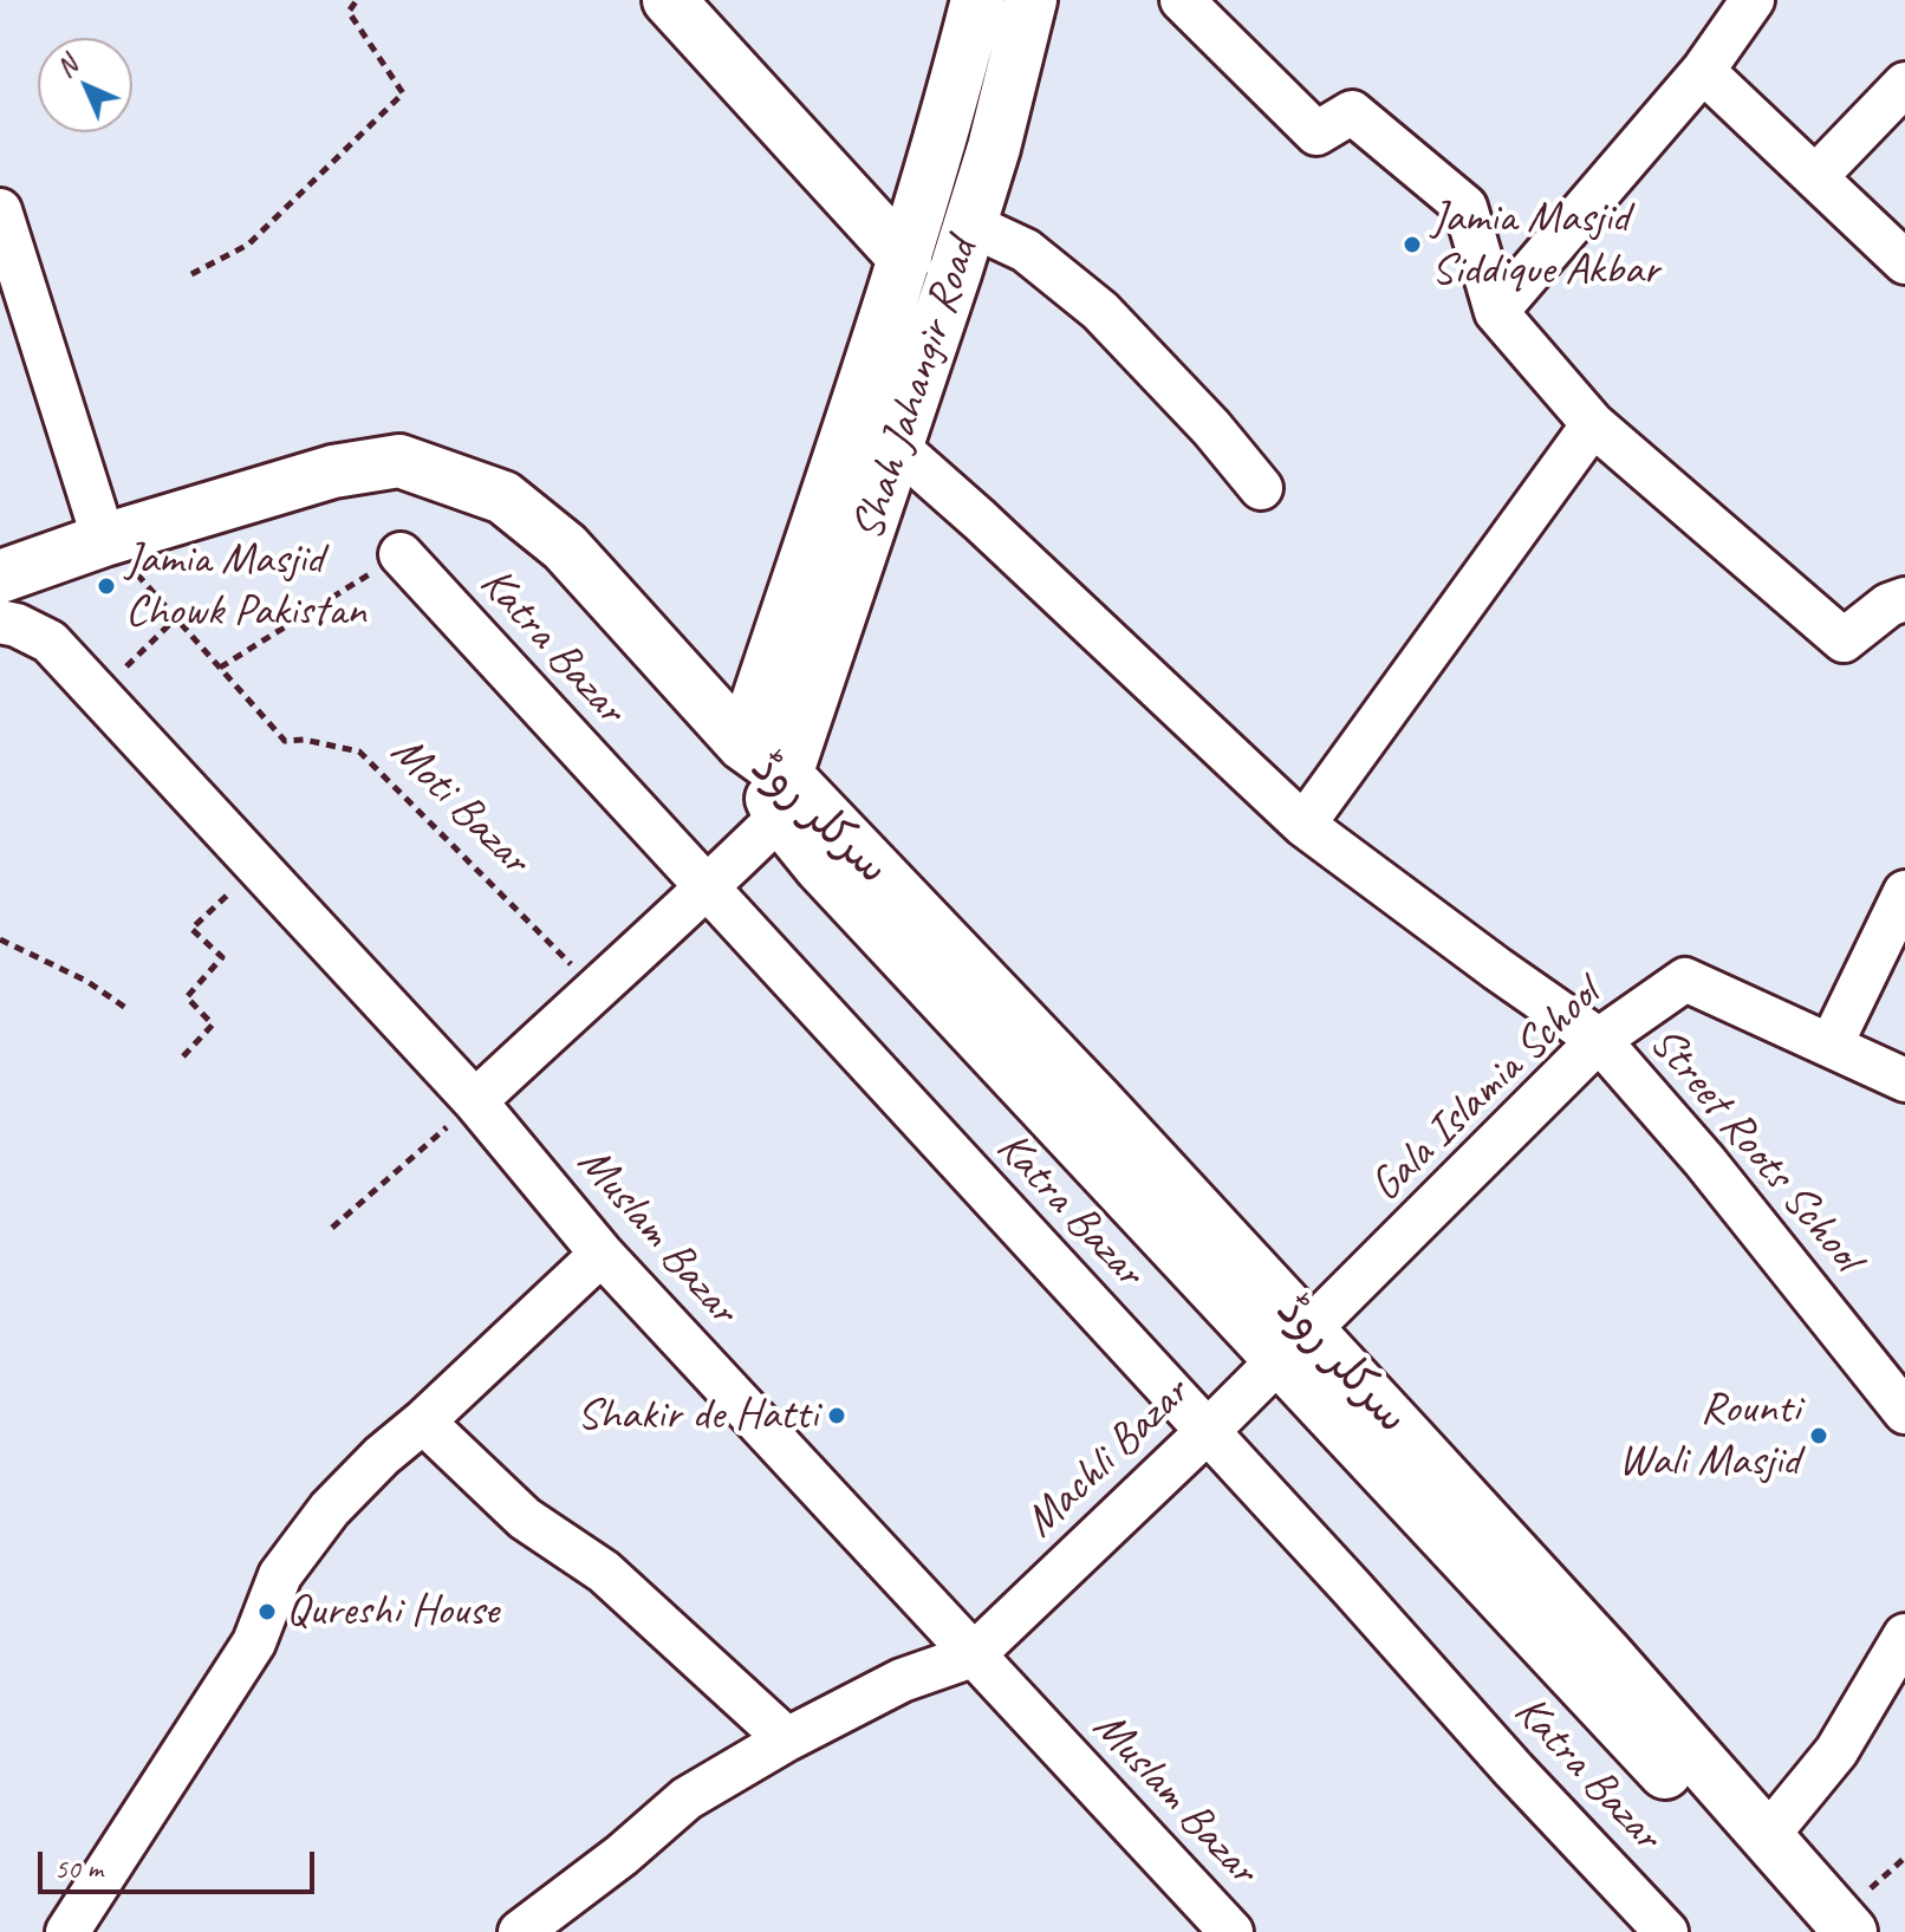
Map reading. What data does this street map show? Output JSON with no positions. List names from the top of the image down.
{
  "streets": {
    "street": [
      "Shah Jahangir Road",
      "Katra Bazar",
      "سرکلر روڈ",
      "Gala Islamia School",
      "Street Roots School",
      "Muslam Bazar",
      "Machli Bazar"
    ],
    "path": ["Moti Bazar"]
  },
  "crossings": [
    ["Shah Jahangir Road", "سرکلر روڈ"],
    ["Shah Jahangir Road", "Street Roots School"],
    ["Katra Bazar", "Machli Bazar"],
    ["Moti Bazar", "سرکلر روڈ"],
    ["سرکلر روڈ", "Gala Islamia School"],
    ["سرکلر روڈ", "Machli Bazar"],
    ["Gala Islamia School", "Street Roots School"],
    ["Gala Islamia School", "Machli Bazar"],
    ["Muslam Bazar", "Machli Bazar"]
  ],
  "places": [
    "Jamia Masjid Siddique Akbar",
    "Jamia Masjid Chowk Pakistan",
    "Shakir de Hatti",
    "Rounti Wali Masjid",
    "Qureshi House"
  ],
  "scale_bar": "50 m",
  "north": "top left"
}
